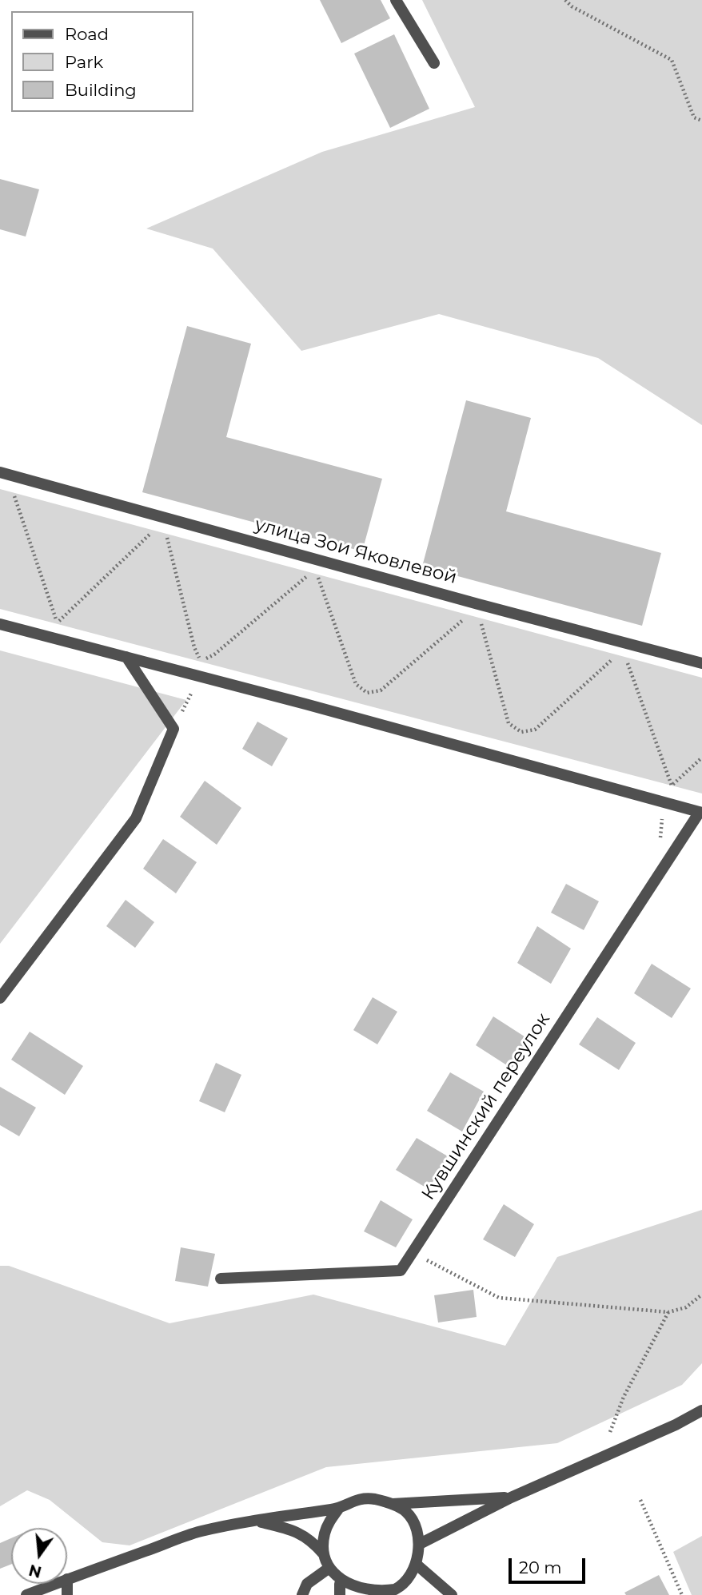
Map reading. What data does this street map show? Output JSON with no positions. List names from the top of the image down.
{
  "streets": {
    "street": ["улица Зои Яковлевой", "Кувшинский переулок"]
  },
  "legend": ["Road", "Park", "Building"],
  "scale_bar": "20 m",
  "north": "bottom"
}
